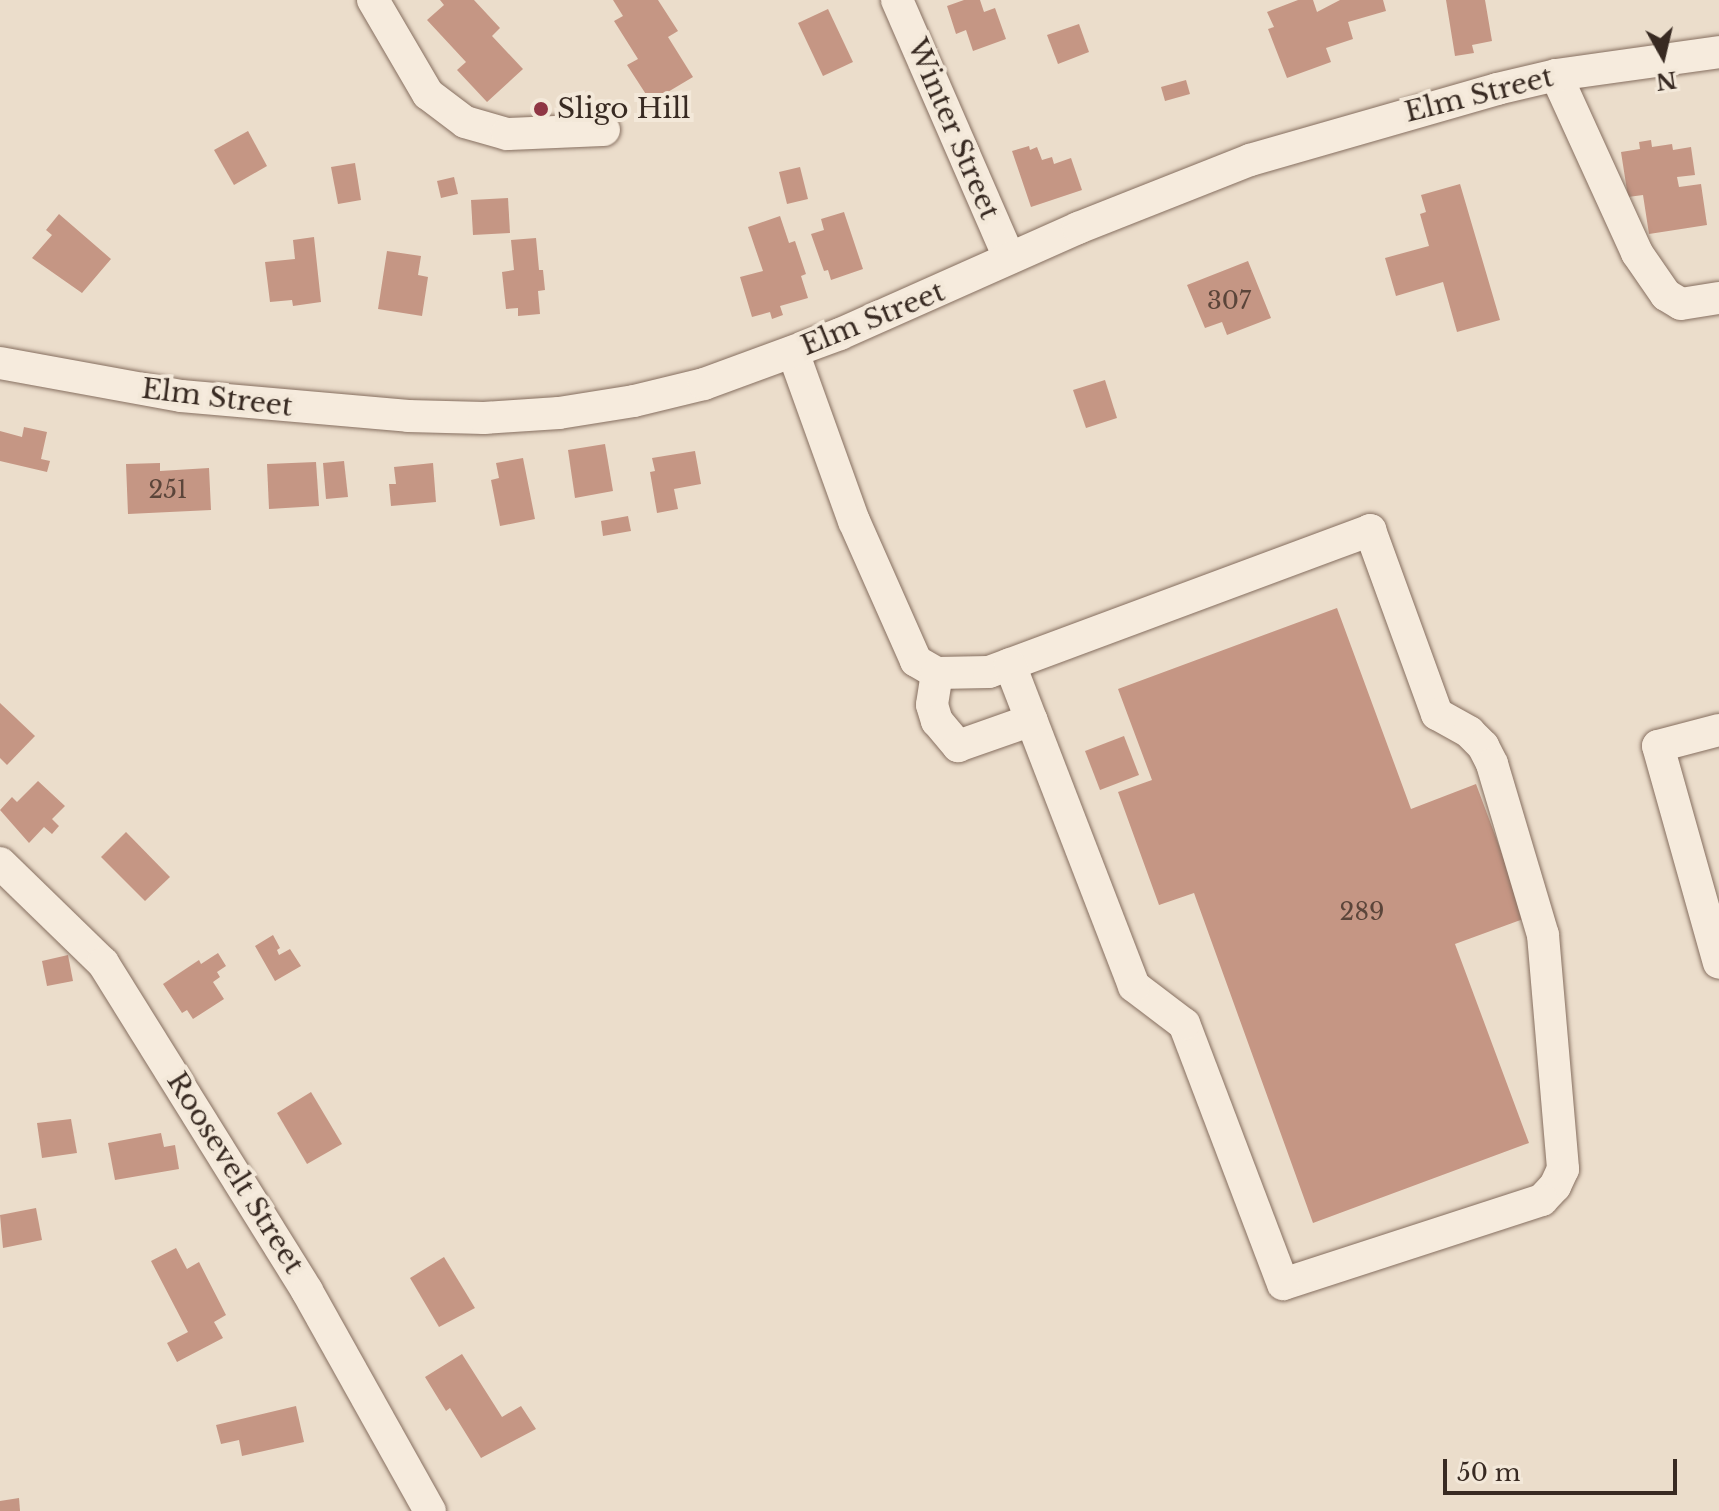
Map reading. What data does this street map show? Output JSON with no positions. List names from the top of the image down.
{
  "streets": {
    "street": ["Elm Street", "Winter Street", "Roosevelt Street"]
  },
  "crossings": [
    ["Elm Street", "Winter Street"]
  ],
  "places": ["Sligo Hill"],
  "house_numbers": ["307", "251", "289"],
  "scale_bar": "50 m",
  "north": "bottom"
}
